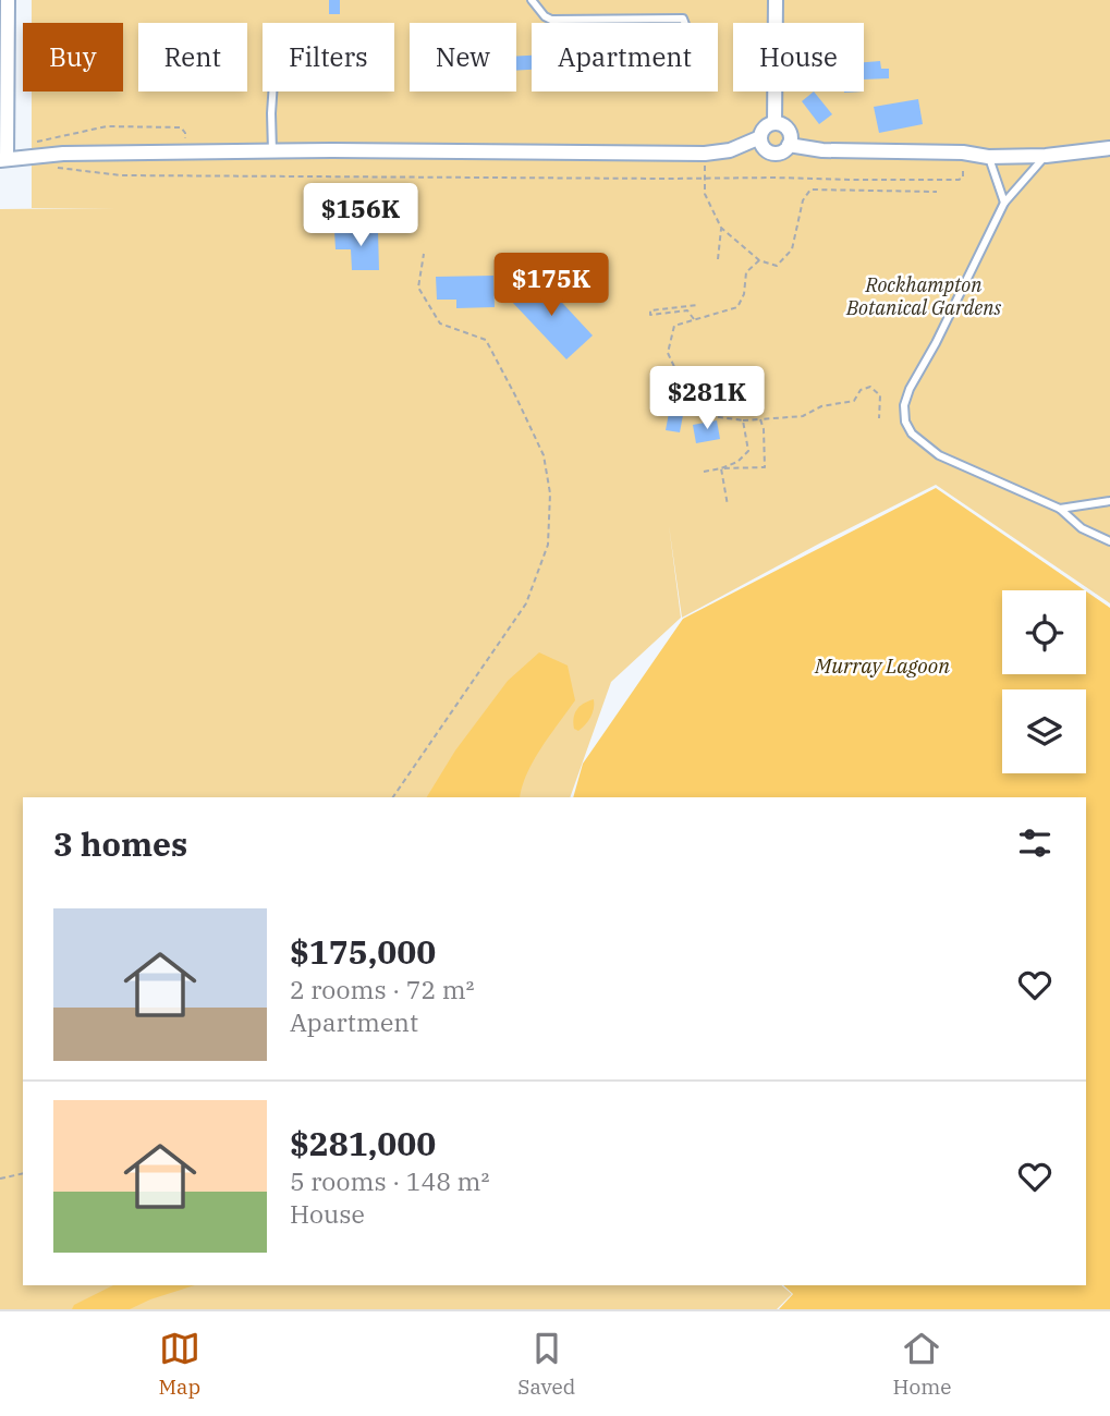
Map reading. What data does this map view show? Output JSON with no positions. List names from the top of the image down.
{
  "water": ["Murray Lagoon"],
  "parks": ["Rockhampton Botanical Gardens"],
  "page": {
    "chip": [
      "Buy",
      "Rent",
      "Filters",
      "New",
      "Apartment",
      "House"
    ],
    "price": ["$156K", "$175K", "$281K"],
    "heading": "3 homes",
    "list": [
      {
        "name": "$175,000",
        "note": "2 rooms · 72 m² · Apartment"
      },
      {
        "name": "$281,000",
        "note": "5 rooms · 148 m² · House"
      }
    ],
    "tabs": ["Map", "Saved", "Home"]
  }
}
